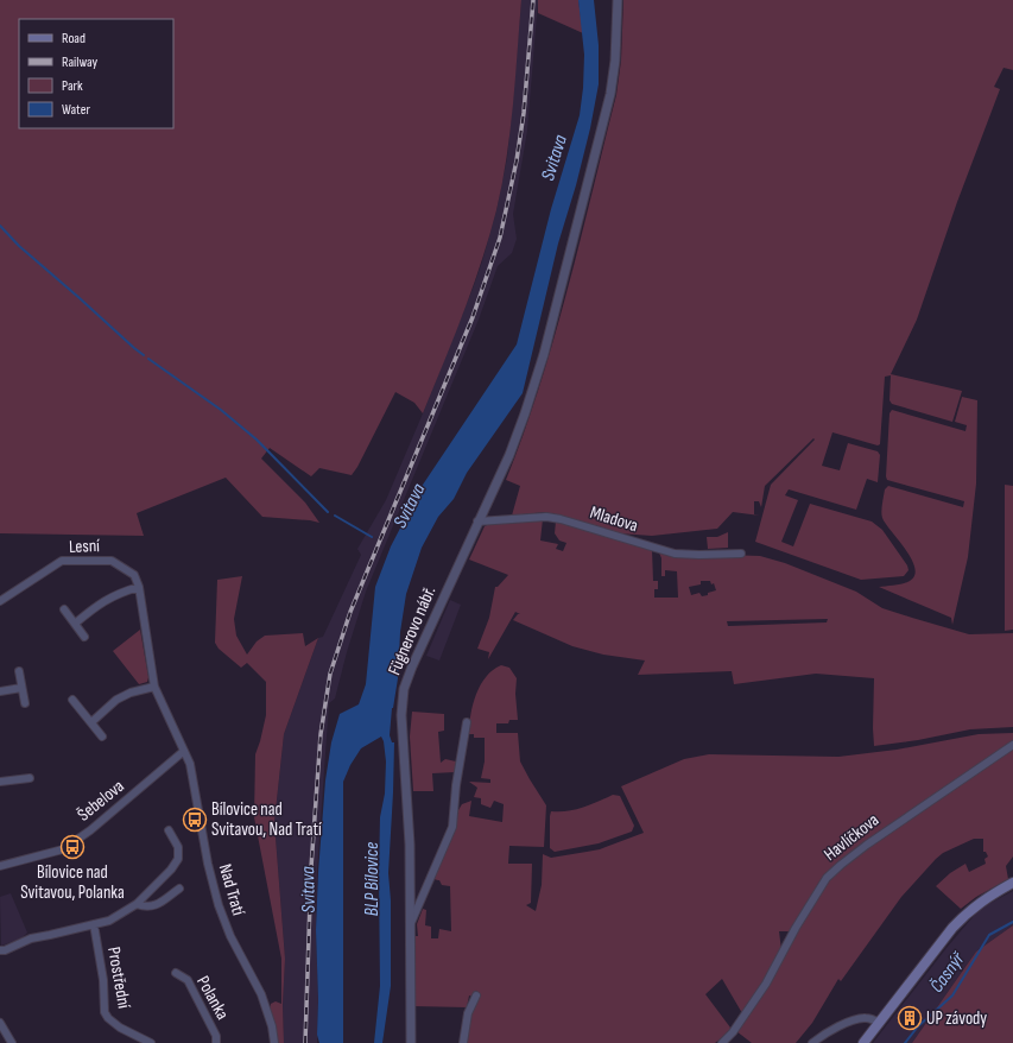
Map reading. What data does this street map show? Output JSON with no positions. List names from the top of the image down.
{
  "streets": {
    "street": [
      "Mladova",
      "Lesní",
      "Fügnerovo nábř.",
      "Šebelova",
      "Havlíčkova",
      "Nad Tratí",
      "Prostřední",
      "Polanka"
    ]
  },
  "crossings": [
    ["Mladova", "Fügnerovo nábř."],
    ["Lesní", "Nad Tratí"],
    ["Šebelova", "Nad Tratí"]
  ],
  "water": ["Svitava", "BLP Bílovice", "Časnýř"],
  "places": {
    "bus stop": ["Bílovice nad Svitavou, Nad Tratí", "Bílovice nad Svitavou, Polanka"],
    "building": ["UP závody"]
  },
  "legend": [
    "Road",
    "Railway",
    "Park",
    "Water"
  ]
}
